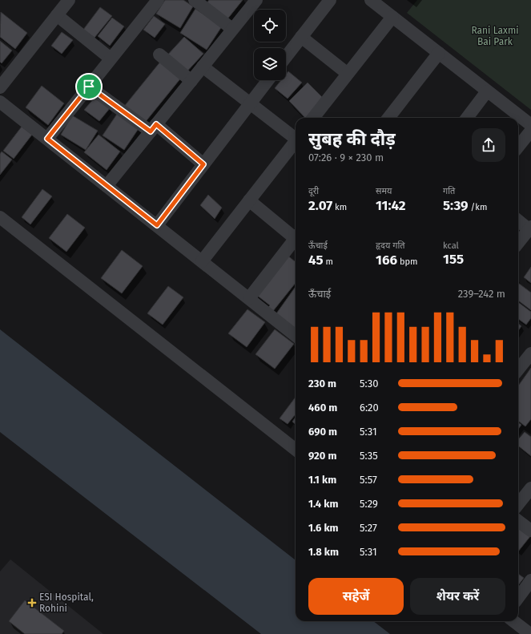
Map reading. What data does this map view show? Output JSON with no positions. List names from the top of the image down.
{
  "parks": ["Rani Laxmi Bai Park"],
  "places": {
    "health": ["ESI Hospital, Rohini"]
  },
  "page": {
    "heading": ["सुबह की दौड़", "07:26 · 9 × 230 m"],
    "stats": [
      ["दूरी", "2.07 km"],
      ["समय", "11:42"],
      ["गति", "5:39 /km"],
      ["ऊँचाई", "45 m"],
      ["हृदय गति", "166 bpm"],
      ["kcal", "155"]
    ],
    "chart": ["ऊँचाई", "239–242 m"],
    "list": [
      {
        "name": "230 m",
        "note": "5:30"
      },
      {
        "name": "460 m",
        "note": "6:20"
      },
      {
        "name": "690 m",
        "note": "5:31"
      },
      {
        "name": "920 m",
        "note": "5:35"
      },
      {
        "name": "1.1 km",
        "note": "5:57"
      },
      {
        "name": "1.4 km",
        "note": "5:29"
      },
      {
        "name": "1.6 km",
        "note": "5:27"
      },
      {
        "name": "1.8 km",
        "note": "5:31"
      }
    ],
    "buttons": ["सहेजें", "शेयर करें"]
  }
}
